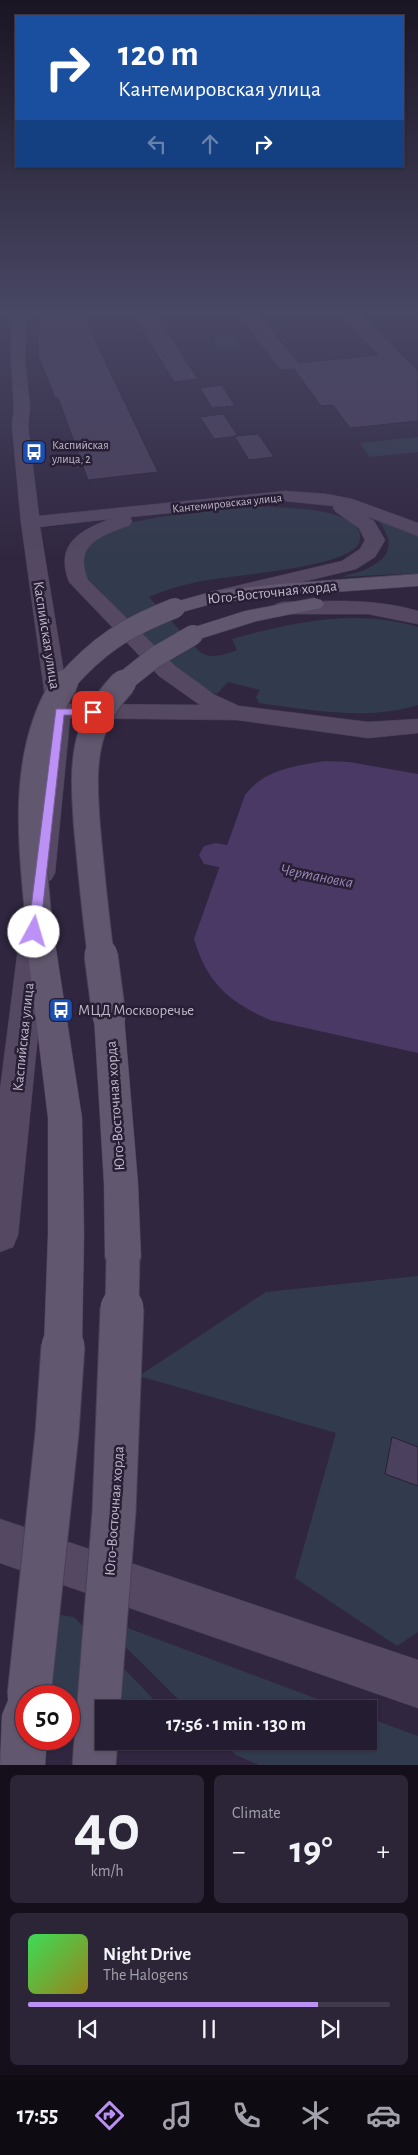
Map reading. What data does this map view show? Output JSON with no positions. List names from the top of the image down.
{
  "streets": {
    "main road": ["Кантемировская улица", "Юго-Восточная хорда", "Каспийская улица"]
  },
  "crossings": [
    ["Кантемировская улица", "Каспийская улица"]
  ],
  "water": ["Чертановка"],
  "places": {
    "bus stop": ["Каспийская улица, 2", "МЦД Москворечье"]
  },
  "page": {
    "turn": ["120 m", "Кантемировская улица"],
    "limit": "50",
    "trip": "17:56 · 1 min · 130 m",
    "tile": [
      ["40", "km/h"],
      "Climate"
    ],
    "heat": ["−", "19°", "+"],
    "song": ["Night Drive", "The Halogens"],
    "tabs": "17:55"
  }
}
